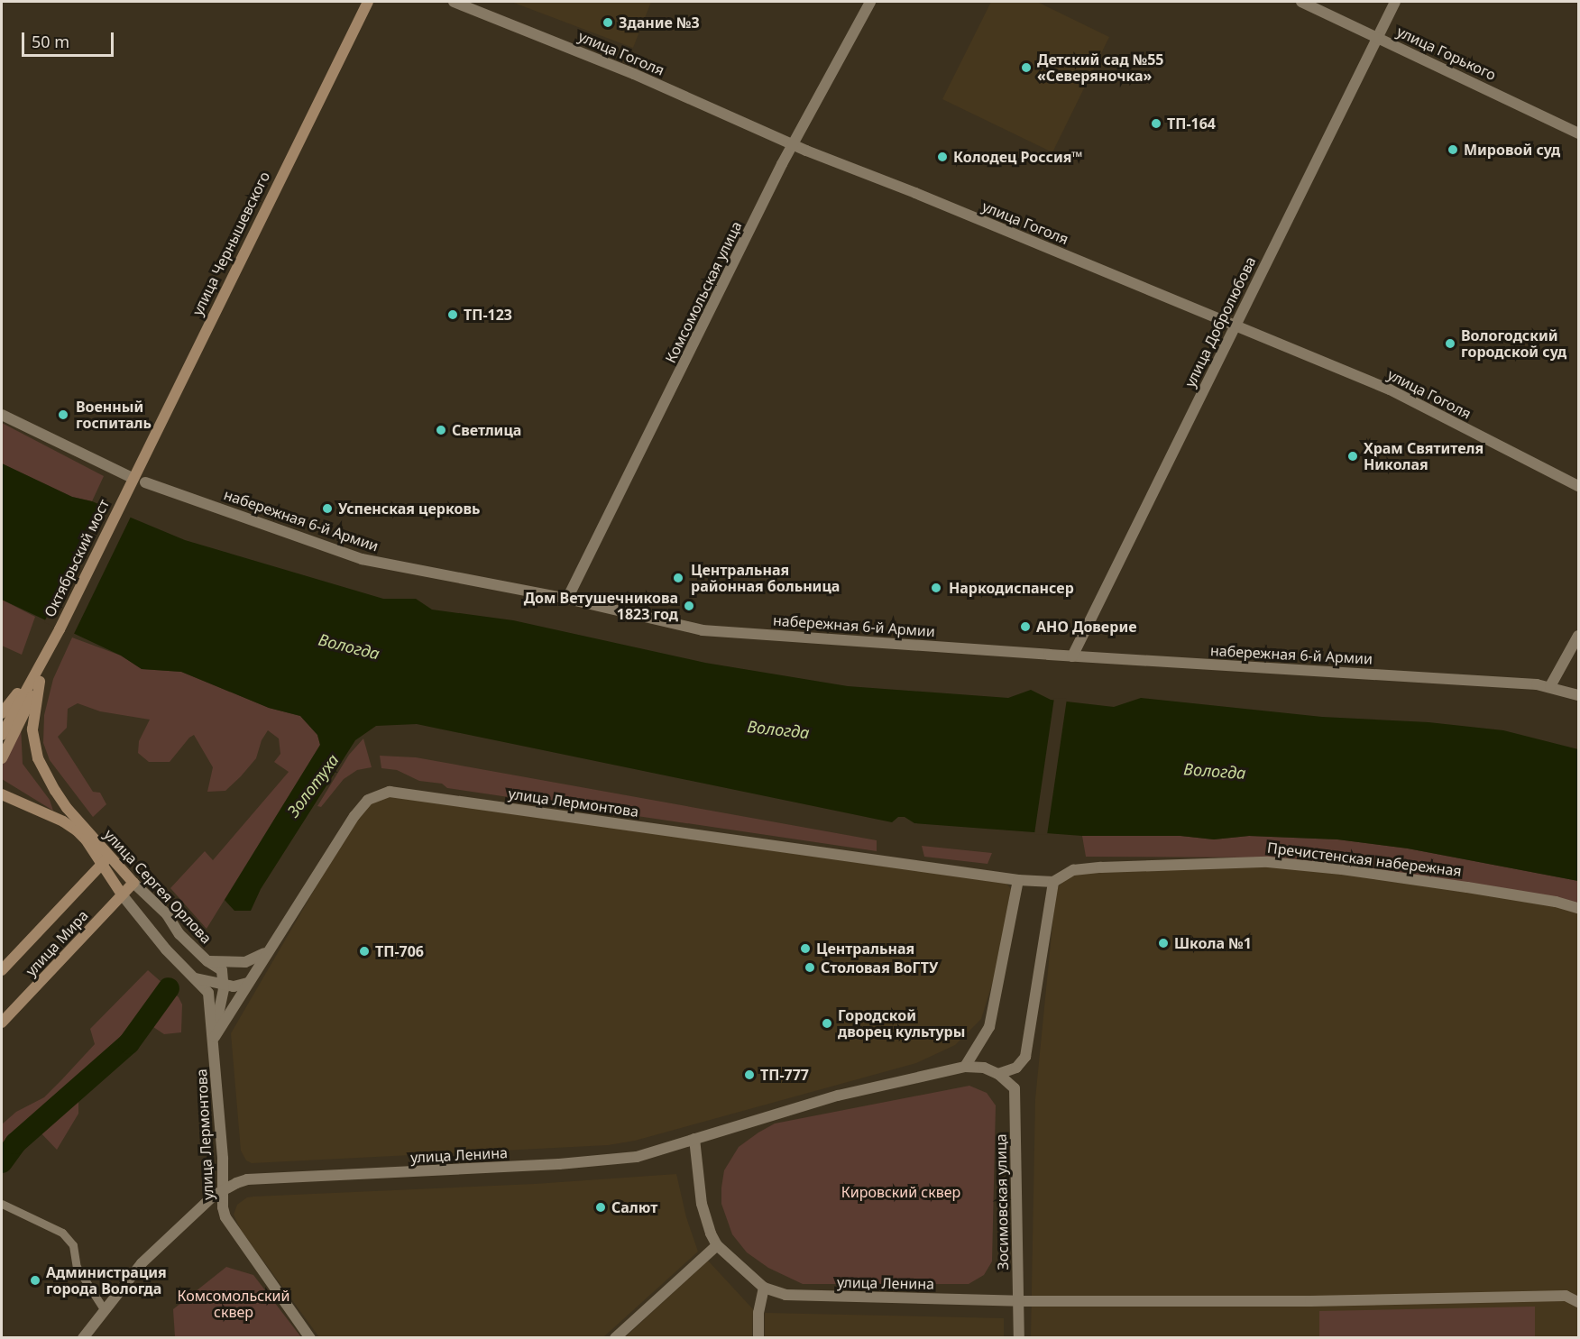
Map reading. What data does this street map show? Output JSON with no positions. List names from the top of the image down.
{
  "streets": {
    "main road": [
      "улица Чернышевского",
      "Октябрьский мост",
      "улица Сергея Орлова",
      "улица Мира"
    ],
    "street": [
      "улица Гоголя",
      "улица Горького",
      "Комсомольская улица",
      "улица Добролюбова",
      "набережная 6-й Армии",
      "улица Лермонтова",
      "Пречистенская набережная",
      "улица Ленина",
      "Зосимовская улица"
    ]
  },
  "crossings": [
    ["улица Гоголя", "Комсомольская улица"],
    ["улица Гоголя", "улица Добролюбова"],
    ["улица Горького", "улица Добролюбова"],
    ["улица Чернышевского", "Октябрьский мост"],
    ["Комсомольская улица", "набережная 6-й Армии"],
    ["улица Добролюбова", "набережная 6-й Армии"],
    ["улица Лермонтова", "Пречистенская набережная"],
    ["улица Лермонтова", "улица Сергея Орлова"],
    ["улица Лермонтова", "улица Ленина"],
    ["улица Сергея Орлова", "улица Мира"],
    ["улица Ленина", "Зосимовская улица"]
  ],
  "water": ["Вологда", "Золотуха"],
  "parks": ["Кировский сквер", "Комсомольский сквер"],
  "places": [
    "Здание №3",
    "Детский сад №55 «Северяночка»",
    "ТП-164",
    "Мировой суд",
    "Колодец Россия™",
    "ТП-123",
    "Вологодский городской суд",
    "Военный госпиталь",
    "Светлица",
    "Храм Святителя Николая",
    "Успенская церковь",
    "Центральная районная больница",
    "Наркодиспансер",
    "Дом Ветушечникова 1823 год",
    "АНО Доверие",
    "Школа №1",
    "Центральная",
    "ТП-706",
    "Столовая ВоГТУ",
    "Городской дворец культуры",
    "ТП-777",
    "Салют",
    "Администрация города Вологда"
  ],
  "scale_bar": "50 m"
}
